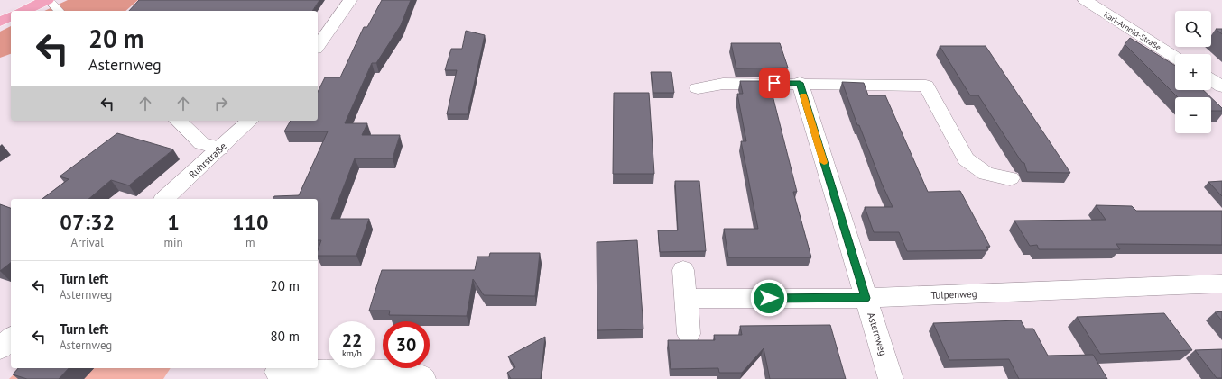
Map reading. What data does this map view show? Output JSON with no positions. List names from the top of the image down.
{
  "streets": {
    "street": [
      "Karl-Arnold-Straße",
      "Ruhrstraße",
      "Tulpenweg",
      "Asternweg"
    ]
  },
  "crossings": [
    ["Tulpenweg", "Asternweg"]
  ],
  "page": {
    "map_buttons": ["+", "−"],
    "turn": ["20 m", "Asternweg"],
    "eta": [
      "07:32",
      "Arrival",
      "1",
      "min",
      "110",
      "m"
    ],
    "list": [
      {
        "name": "Turn left",
        "note": "Asternweg",
        "value": "20 m"
      },
      {
        "name": "Turn left",
        "note": "Asternweg",
        "value": "80 m"
      }
    ],
    "speed": "22 km/h",
    "limit": "30"
  }
}
